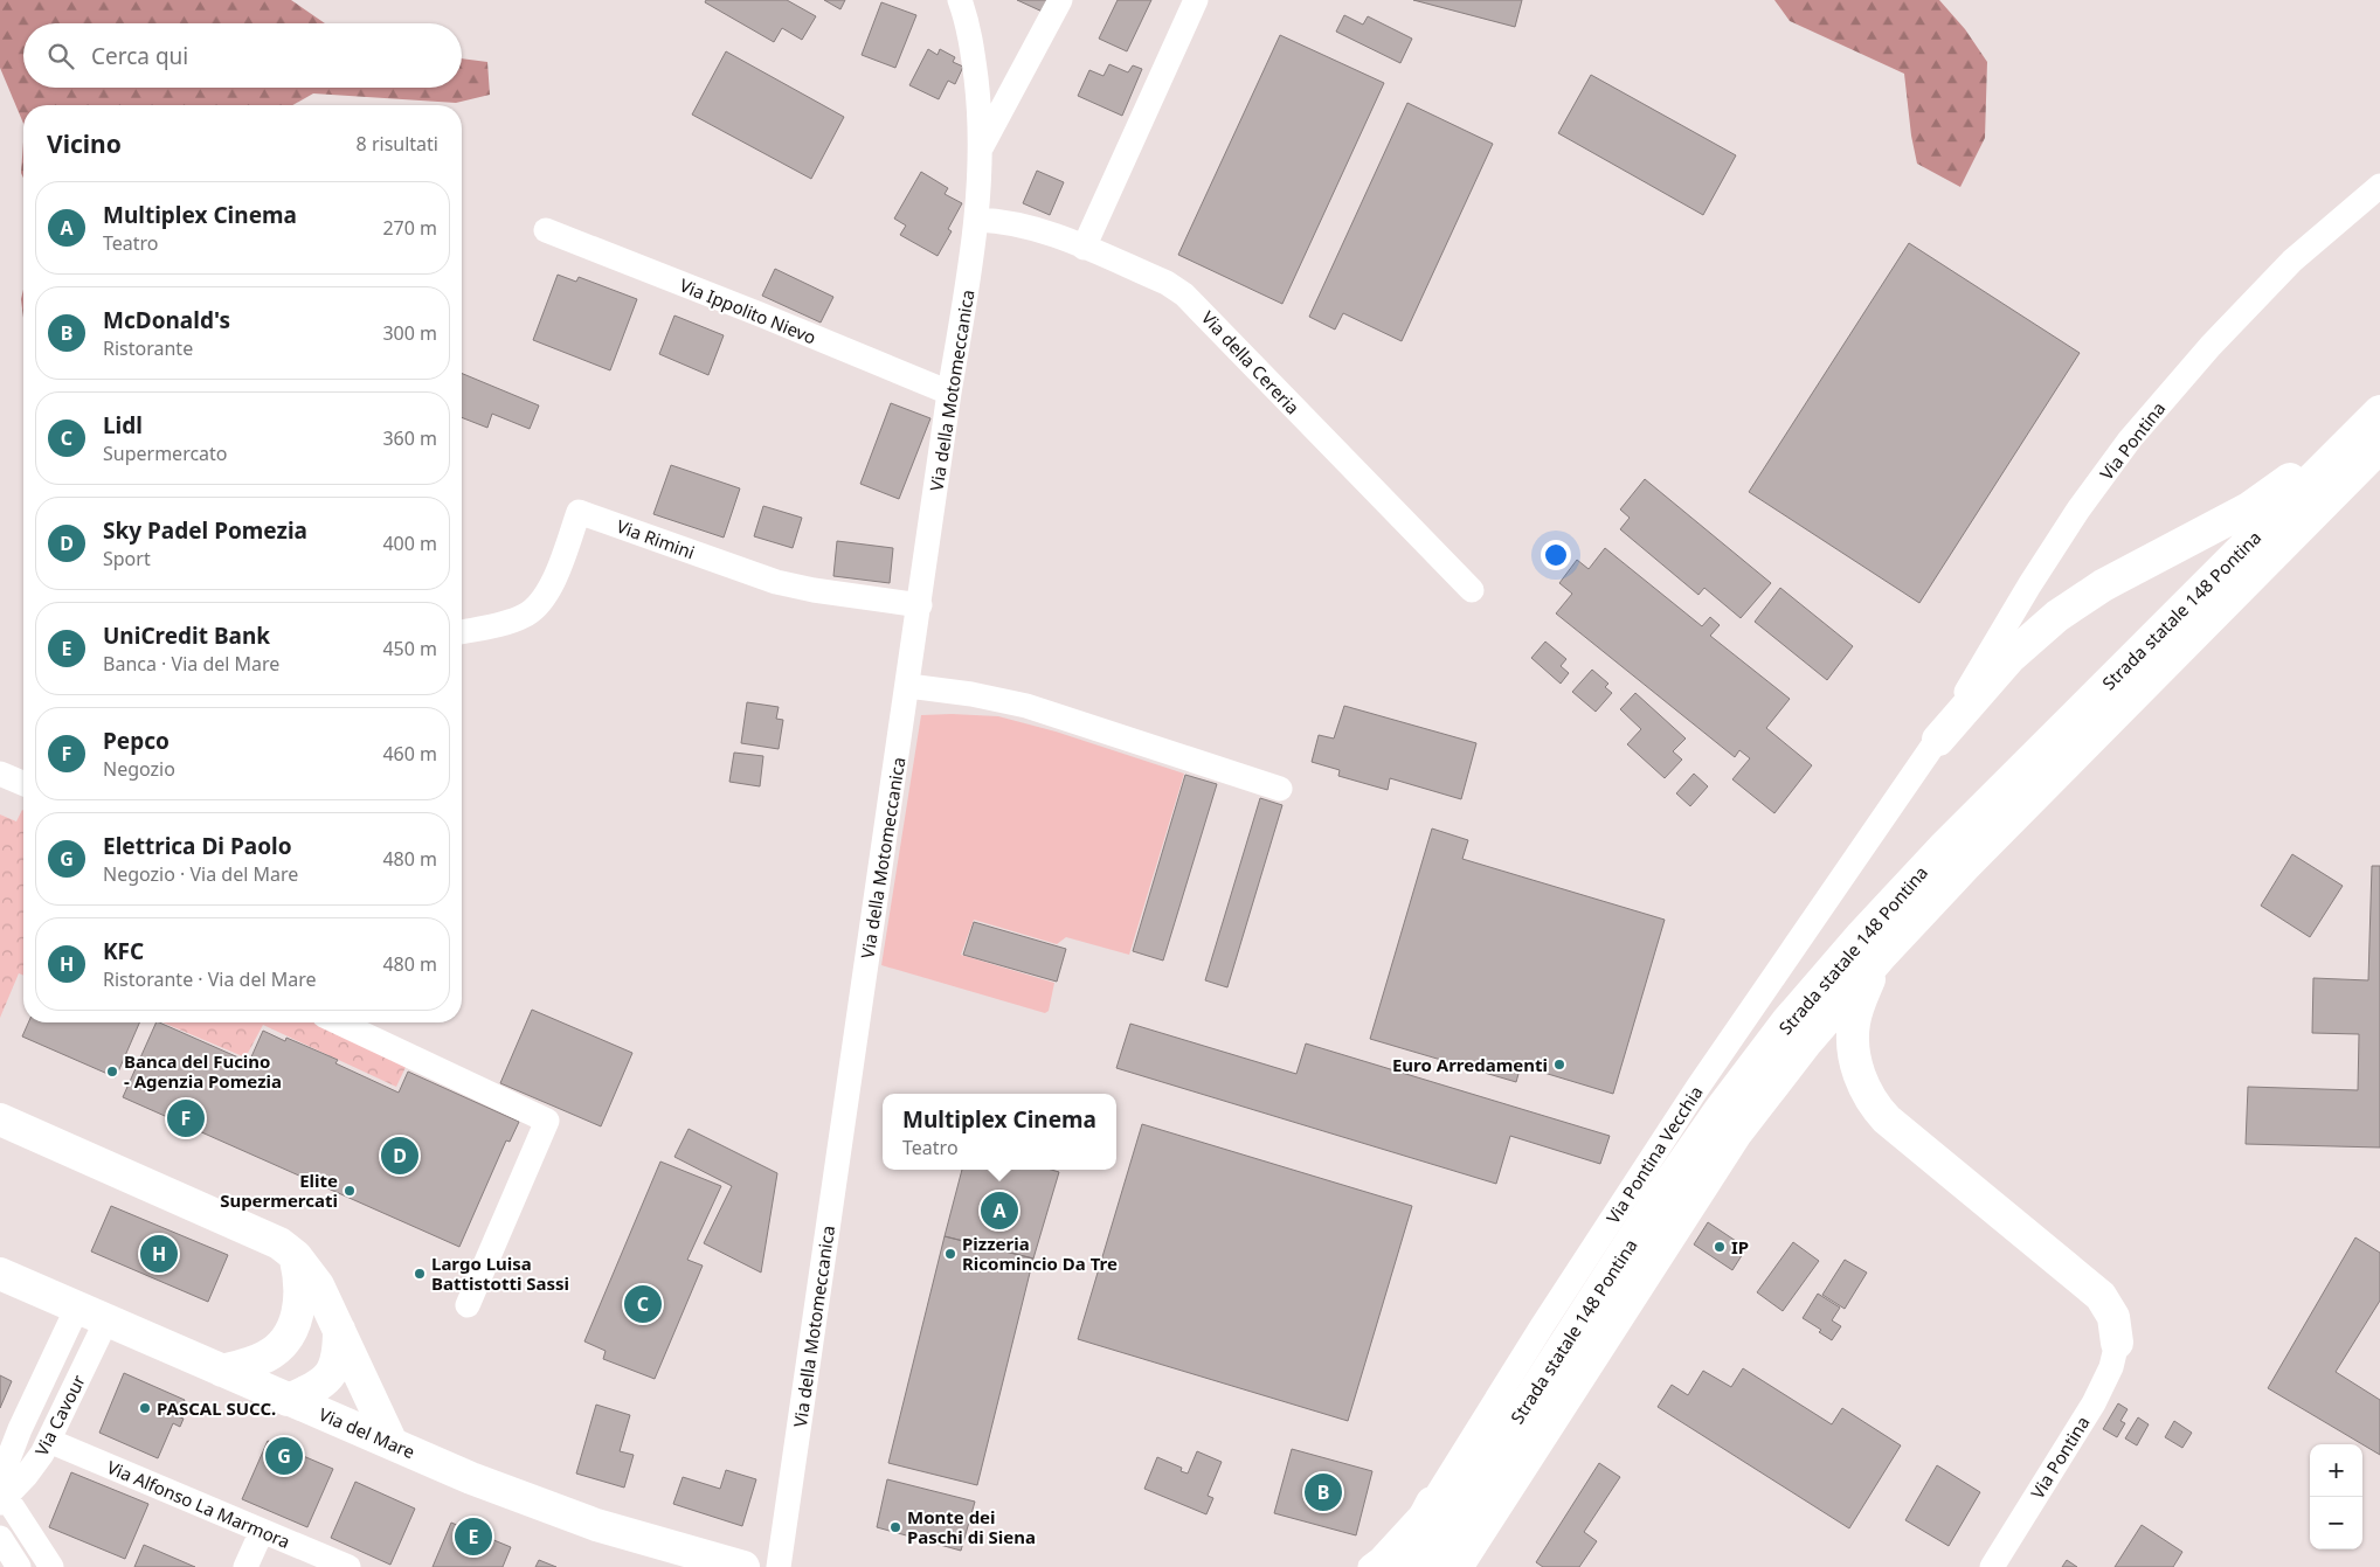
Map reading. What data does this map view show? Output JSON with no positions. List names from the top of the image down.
{
  "streets": {
    "main road": ["Strada statale 148 Pontina", "Via del Mare"],
    "street": [
      "Via Ippolito Nievo",
      "Via della Cereria",
      "Via della Motomeccanica",
      "Via Pontina",
      "Via Rimini",
      "Via Pontina Vecchia",
      "Via Cavour",
      "Via Alfonso La Marmora"
    ]
  },
  "crossings": [
    ["Via Ippolito Nievo", "Via della Motomeccanica"],
    ["Via della Cereria", "Via della Motomeccanica"],
    ["Via della Motomeccanica", "Via Rimini"],
    ["Via Pontina", "Via Pontina Vecchia"],
    ["Via Cavour", "Via del Mare"],
    ["Via Cavour", "Via Alfonso La Marmora"]
  ],
  "places": [
    "Euro Arredamenti",
    "Banca del Fucino - Agenzia Pomezia",
    "Elite Supermercati",
    "IP",
    "Pizzeria Ricomincio Da Tre",
    "Largo Luisa Battistotti Sassi",
    "PASCAL SUCC.",
    "Monte dei Paschi di Siena"
  ],
  "page": {
    "search": "Cerca qui",
    "heading": ["Vicino", "8 risultati"],
    "list": [
      {
        "mark": "A",
        "name": "Multiplex Cinema",
        "note": "Teatro",
        "value": "270 m"
      },
      {
        "mark": "B",
        "name": "McDonald's",
        "note": "Ristorante",
        "value": "300 m"
      },
      {
        "mark": "C",
        "name": "Lidl",
        "note": "Supermercato",
        "value": "360 m"
      },
      {
        "mark": "D",
        "name": "Sky Padel Pomezia",
        "note": "Sport",
        "value": "400 m"
      },
      {
        "mark": "E",
        "name": "UniCredit Bank",
        "note": "Banca · Via del Mare",
        "value": "450 m"
      },
      {
        "mark": "F",
        "name": "Pepco",
        "note": "Negozio",
        "value": "460 m"
      },
      {
        "mark": "G",
        "name": "Elettrica Di Paolo",
        "note": "Negozio · Via del Mare",
        "value": "480 m"
      },
      {
        "mark": "H",
        "name": "KFC",
        "note": "Ristorante · Via del Mare",
        "value": "480 m"
      }
    ],
    "popup": ["Multiplex Cinema", "Teatro"],
    "pins": [
      "F",
      "D",
      "A",
      "H",
      "C",
      "G",
      "B",
      "E"
    ],
    "map_buttons": ["+", "−"]
  }
}
